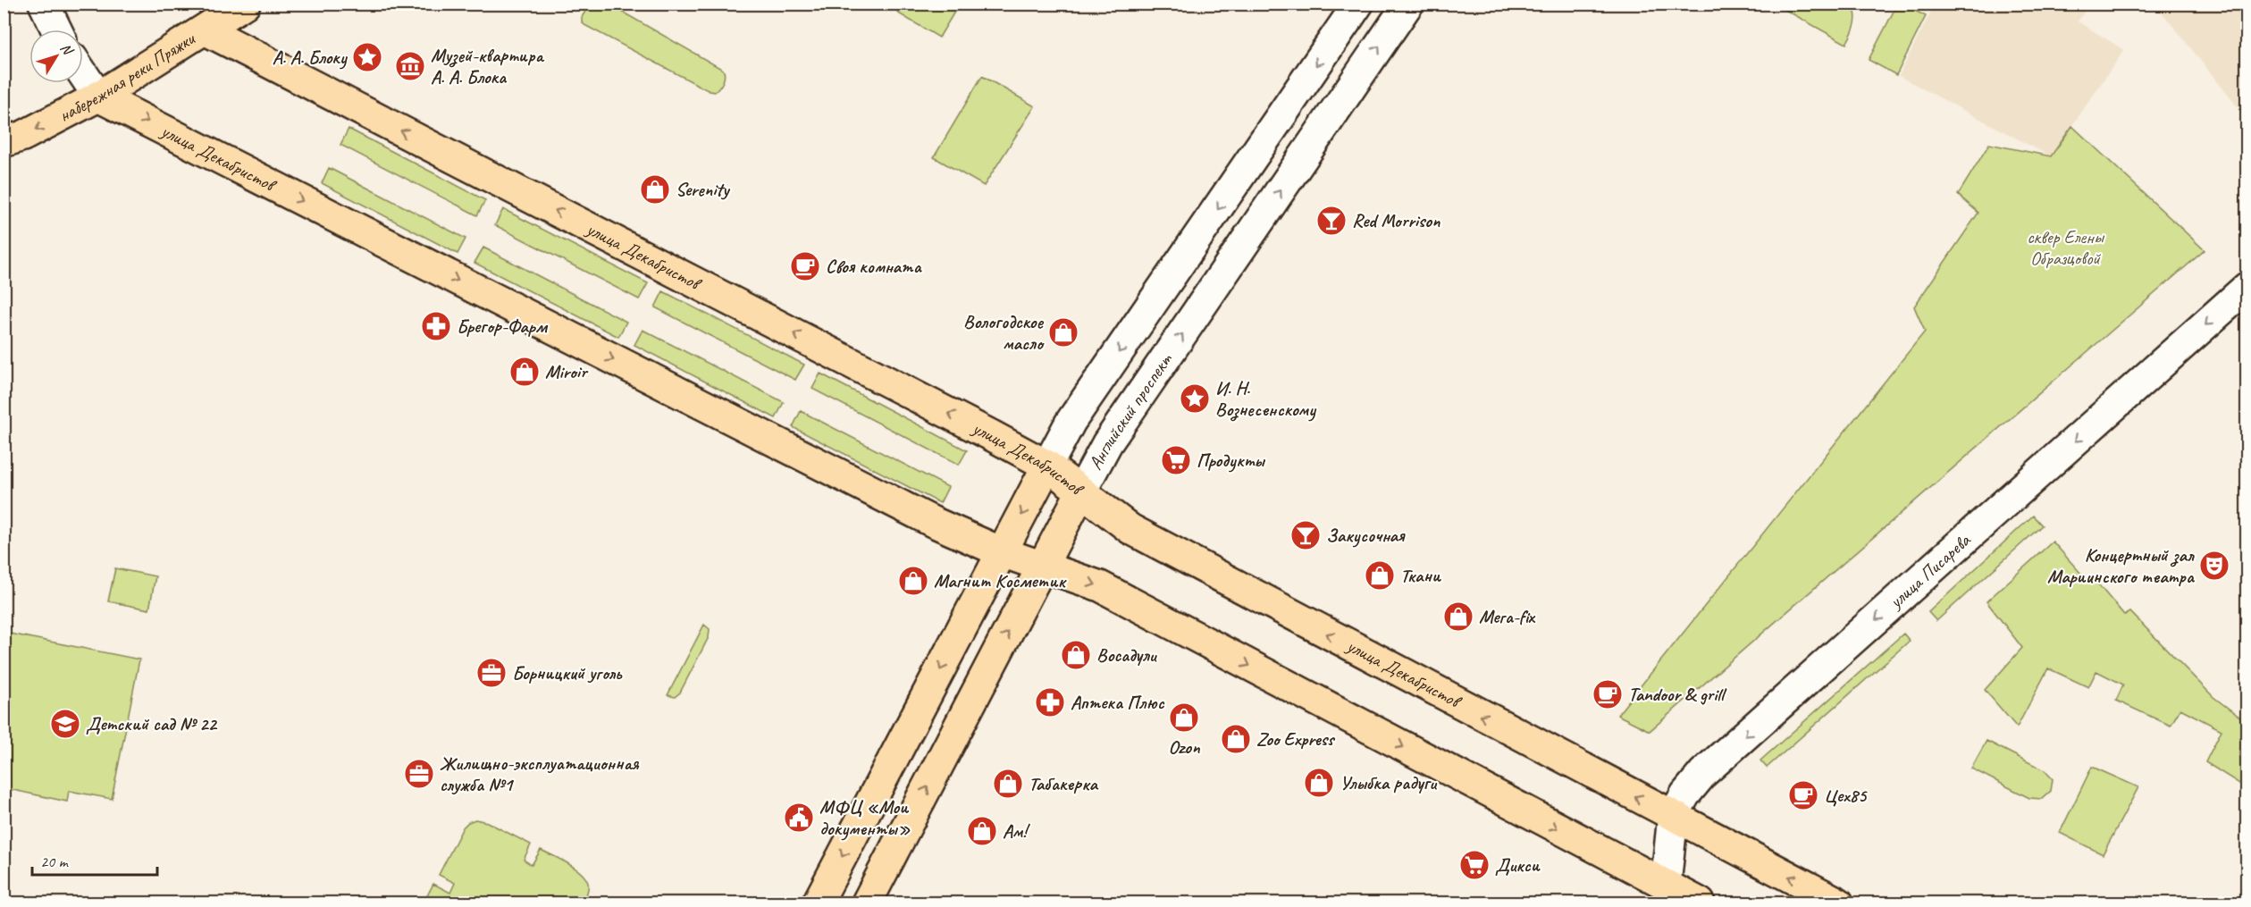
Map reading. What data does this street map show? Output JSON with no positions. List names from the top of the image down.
{
  "streets": {
    "main road": ["набережная реки Пряжки", "улица Декабристов", "Английский проспект"],
    "street": ["улица Писарева"]
  },
  "crossings": [
    ["набережная реки Пряжки", "улица Декабристов"],
    ["улица Декабристов", "Английский проспект"],
    ["улица Декабристов", "улица Писарева"]
  ],
  "one_way": ["набережная реки Пряжки", "улица Писарева"],
  "parks": ["сквер Елены Образцовой"],
  "places": {
    "place": ["А. А. Блоку", "И. Н. Вознесенскому"],
    "museum": ["Музей-квартира А. А. Блока"],
    "shop": [
      "Serenity",
      "Вологодское масло",
      "Miroir",
      "Ткани",
      "Магнит Косметик",
      "Мега-fix",
      "Восадули",
      "Ozon",
      "Zoo Express",
      "Улыбка радуги",
      "Табакерка",
      "Ам!"
    ],
    "bar": ["Red Morrison", "Закусочная"],
    "cafe": ["Своя комната", "Tandoor & grill", "Цех85"],
    "pharmacy": ["Брегор-Фарм", "Аптека Плюс"],
    "supermarket": ["Продукты", "Дикси"],
    "theatre": ["Концертный зал Мариинского театра"],
    "office": ["Борницкий уголь", "Жилищно-эксплуатационная служба №1"],
    "school or university": ["Детский сад № 22"],
    "public building": ["МФЦ «Мои документы»"]
  },
  "scale_bar": "20 m",
  "north": "top right"
}
